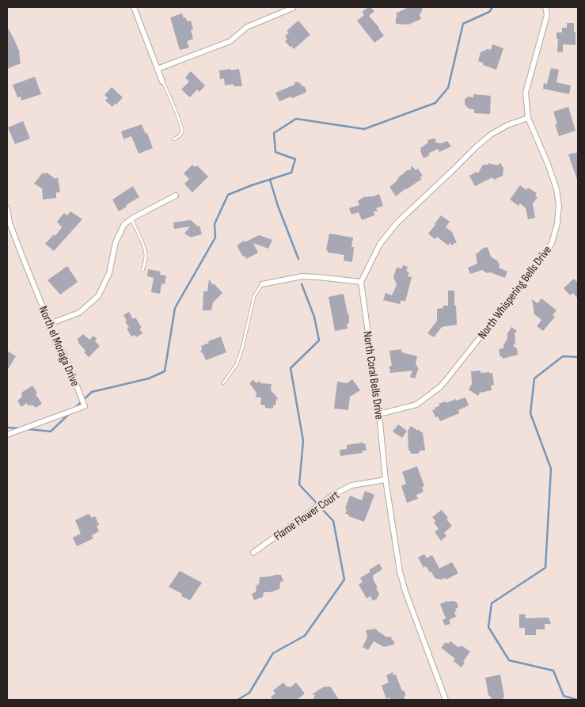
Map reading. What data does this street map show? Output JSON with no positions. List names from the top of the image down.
{
  "streets": {
    "street": [
      "North Whispering Bells Drive",
      "North el Moraga Drive",
      "North Coral Bells Drive",
      "Flame Flower Court"
    ]
  },
  "crossings": [
    ["North Whispering Bells Drive", "North Coral Bells Drive"],
    ["North Coral Bells Drive", "Flame Flower Court"]
  ]
}
